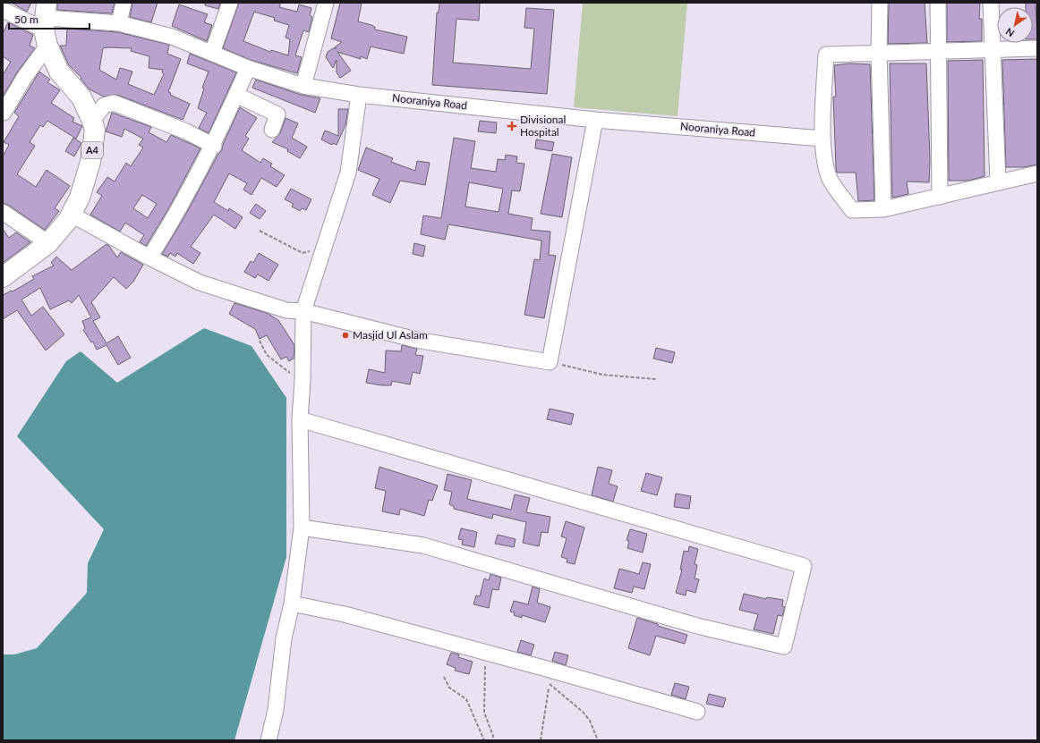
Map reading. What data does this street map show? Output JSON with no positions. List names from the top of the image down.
{
  "streets": {
    "highway": ["A4"],
    "street": ["Nooraniya Road"]
  },
  "crossings": [
    ["Nooraniya Road", "A4"]
  ],
  "places": {
    "health": ["Divisional Hospital"],
    "other": ["Masjid Ul Aslam"]
  },
  "scale_bar": "50 m",
  "north": "bottom left"
}
